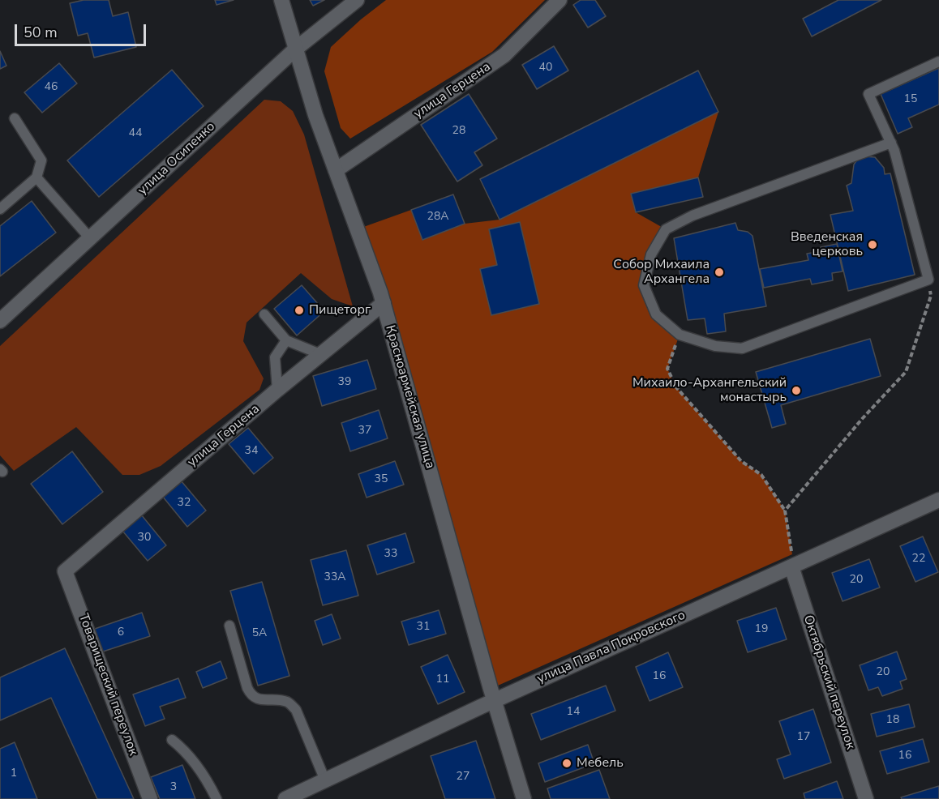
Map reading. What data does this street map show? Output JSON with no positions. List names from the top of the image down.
{
  "streets": {
    "street": [
      "улица Герцена",
      "улица Осипенко",
      "Красноармейская улица",
      "улица Павла Покровского",
      "Октябрьский переулок",
      "Товарищеский переулок"
    ]
  },
  "crossings": [
    ["улица Герцена", "Красноармейская улица"],
    ["улица Герцена", "Товарищеский переулок"],
    ["улица Осипенко", "Красноармейская улица"],
    ["Красноармейская улица", "улица Павла Покровского"],
    ["улица Павла Покровского", "Октябрьский переулок"]
  ],
  "places": [
    "Введенская церковь",
    "Собор Михаила Архангела",
    "Пищеторг",
    "Михаило-Архангельский монастырь",
    "Мебель"
  ],
  "house_numbers": [
    "40",
    "46",
    "15",
    "28",
    "44",
    "28А",
    "39",
    "37",
    "34",
    "35",
    "32",
    "30",
    "33",
    "22",
    "33А",
    "20",
    "31",
    "19",
    "6",
    "5А",
    "20",
    "16",
    "11",
    "14",
    "18",
    "17",
    "16",
    "1",
    "27",
    "3"
  ],
  "scale_bar": "50 m"
}
